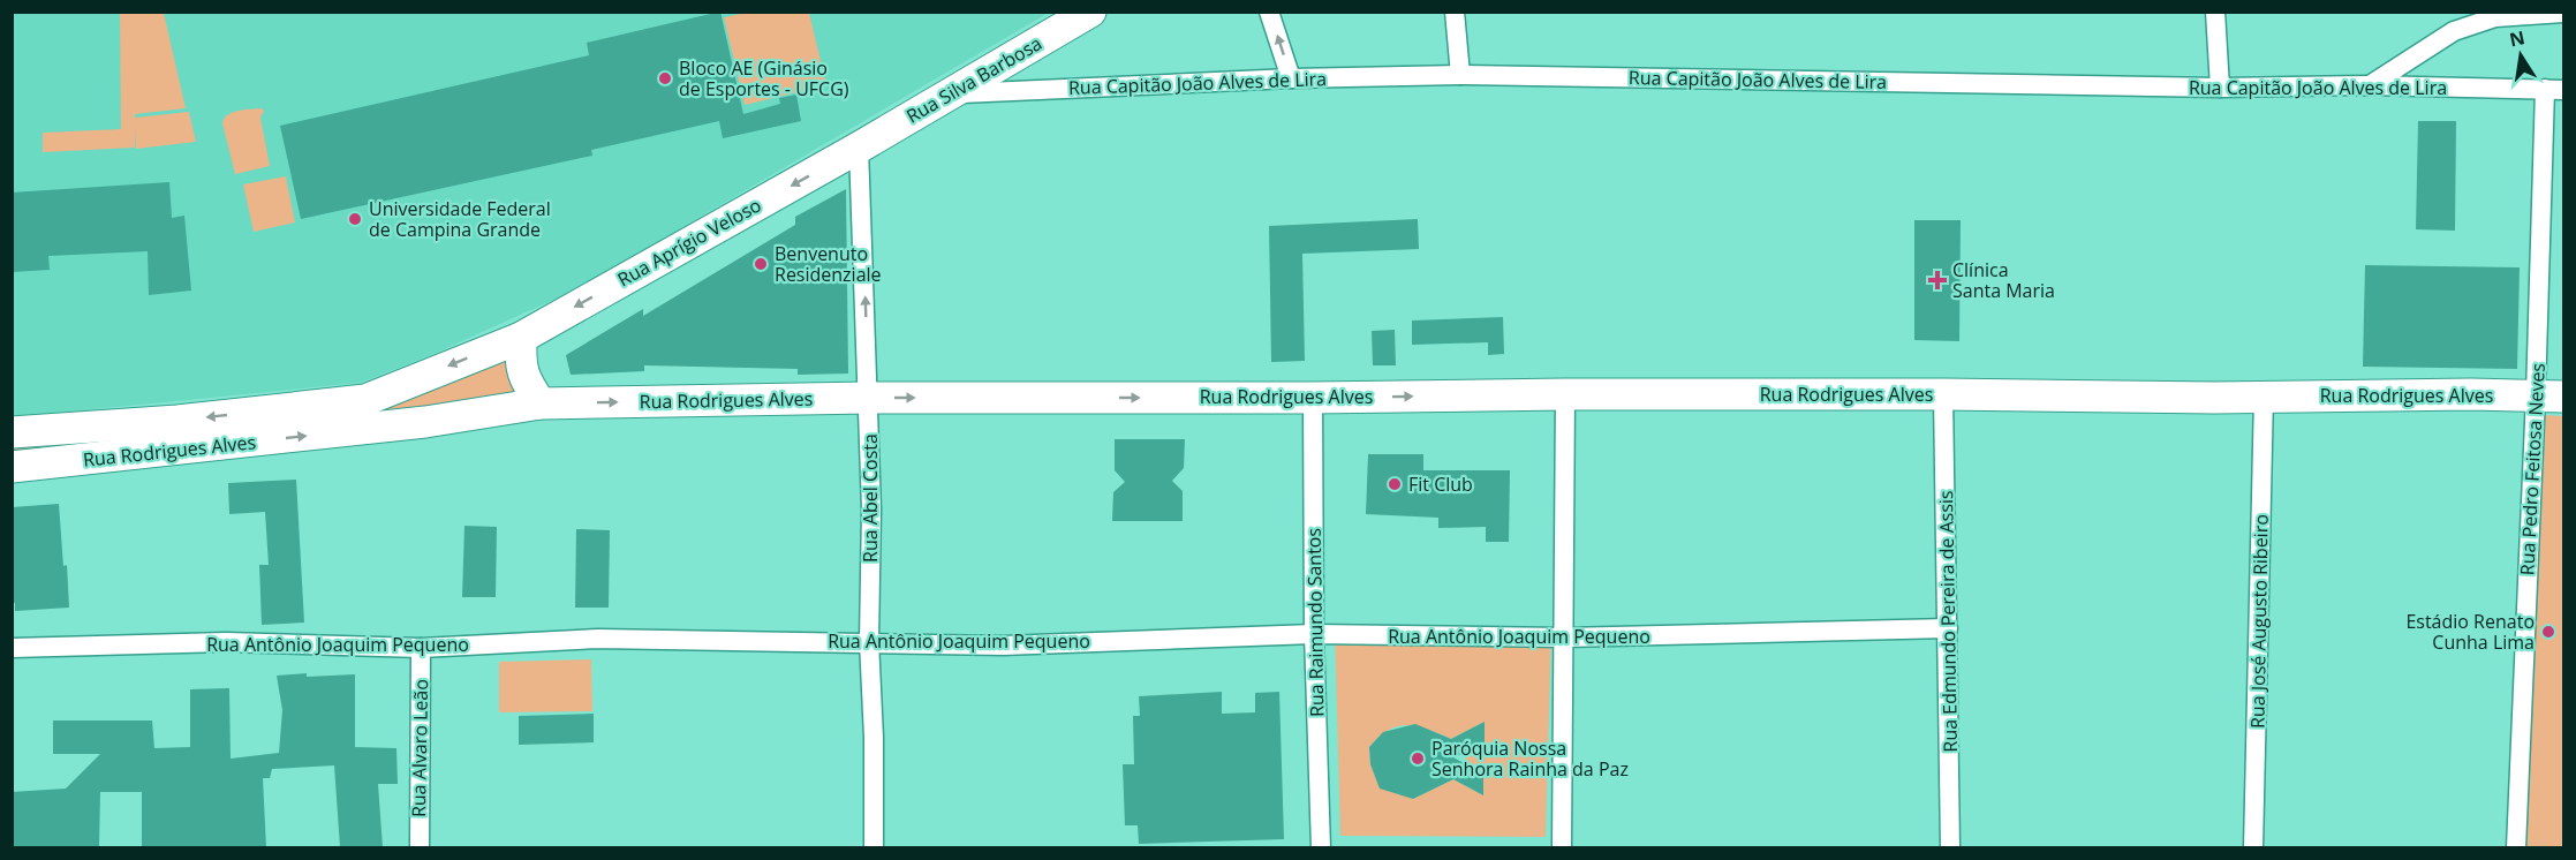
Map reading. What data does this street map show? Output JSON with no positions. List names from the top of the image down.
{
  "streets": {
    "main road": ["Rua Silva Barbosa", "Rua Aprígio Veloso", "Rua Rodrigues Alves"],
    "street": [
      "Rua Capitão João Alves de Lira",
      "Rua Pedro Feitosa Neves",
      "Rua Abel Costa",
      "Rua Edmundo Pereira de Assis",
      "Rua José Augusto Ribeiro",
      "Rua Raimundo Santos",
      "Rua Antônio Joaquim Pequeno",
      "Rua Alvaro Leão"
    ]
  },
  "crossings": [
    ["Rua Silva Barbosa", "Rua Capitão João Alves de Lira"],
    ["Rua Silva Barbosa", "Rua Aprígio Veloso"],
    ["Rua Silva Barbosa", "Rua Abel Costa"],
    ["Rua Capitão João Alves de Lira", "Rua Pedro Feitosa Neves"],
    ["Rua Aprígio Veloso", "Rua Rodrigues Alves"],
    ["Rua Aprígio Veloso", "Rua Abel Costa"],
    ["Rua Rodrigues Alves", "Rua Pedro Feitosa Neves"],
    ["Rua Rodrigues Alves", "Rua Abel Costa"],
    ["Rua Rodrigues Alves", "Rua Edmundo Pereira de Assis"],
    ["Rua Rodrigues Alves", "Rua José Augusto Ribeiro"],
    ["Rua Rodrigues Alves", "Rua Raimundo Santos"],
    ["Rua Abel Costa", "Rua Antônio Joaquim Pequeno"],
    ["Rua Edmundo Pereira de Assis", "Rua Antônio Joaquim Pequeno"],
    ["Rua Raimundo Santos", "Rua Antônio Joaquim Pequeno"],
    ["Rua Antônio Joaquim Pequeno", "Rua Alvaro Leão"]
  ],
  "one_way": ["Rua Aprígio Veloso", "Rua Abel Costa"],
  "places": {
    "other": [
      "Bloco AE (Ginásio de Esportes - UFCG)",
      "Universidade Federal de Campina Grande",
      "Benvenuto Residenziale",
      "Fit Club",
      "Estádio Renato Cunha Lima",
      "Paróquia Nossa Senhora Rainha da Paz"
    ],
    "health": ["Clínica Santa Maria"]
  },
  "north": "top"
}
